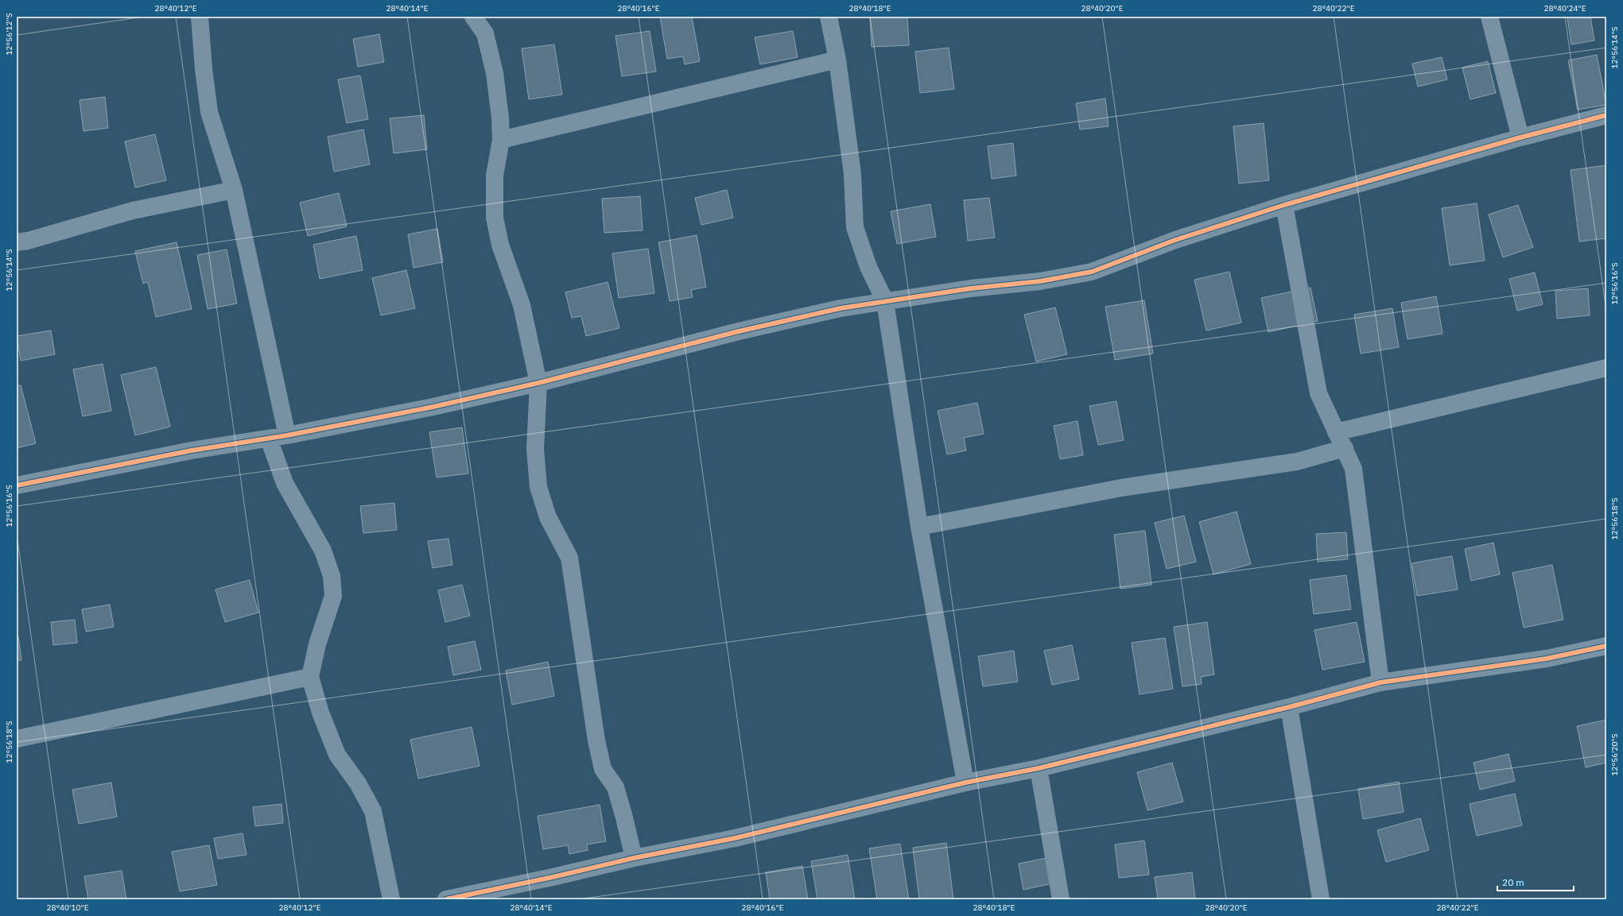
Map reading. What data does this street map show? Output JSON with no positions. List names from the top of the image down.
{
  "scale_bar": "20 m",
  "coordinates": [
    "28°40'12\"E",
    "28°40'14\"E",
    "28°40'16\"E",
    "28°40'18\"E",
    "28°40'20\"E",
    "28°40'22\"E",
    "28°40'24\"E",
    "12°56'12\"S",
    "12°56'14\"S",
    "12°56'16\"S",
    "12°56'18\"S",
    "12°56'20\"S",
    "28°40'10\"E"
  ]
}
